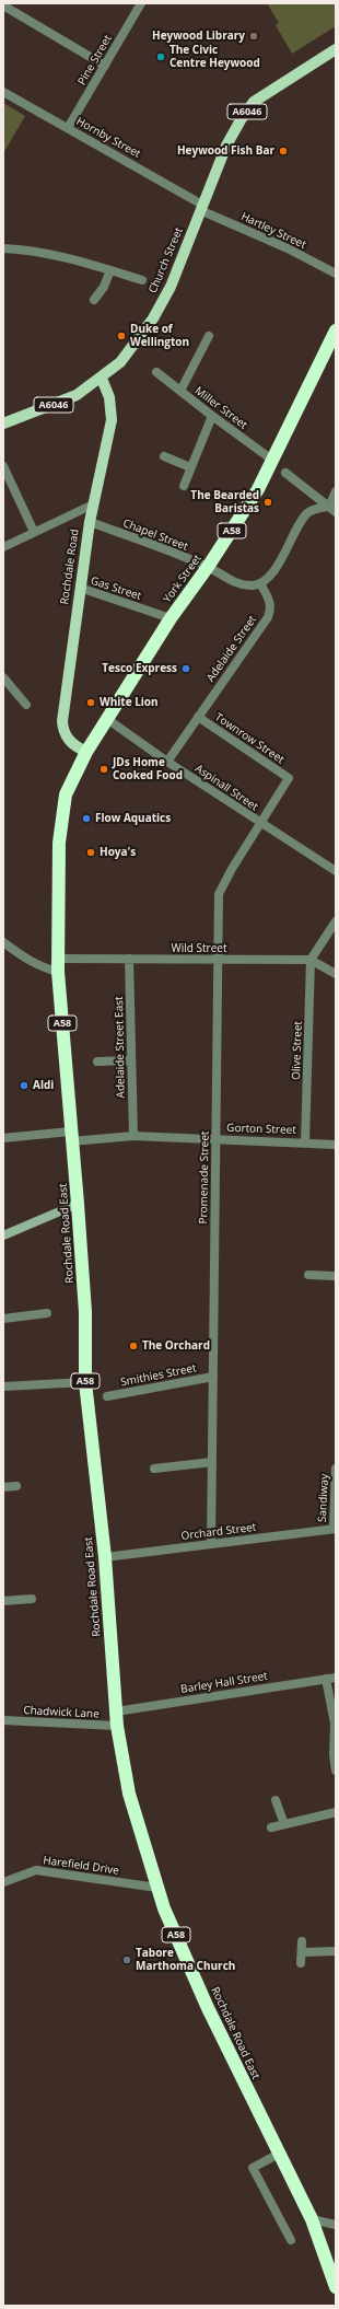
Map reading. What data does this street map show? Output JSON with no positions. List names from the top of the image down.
{
  "streets": {
    "highway": ["A58", "York Street", "Rochdale Road East"],
    "main road": ["A6046", "Church Street", "Rochdale Road"],
    "street": [
      "Pine Street",
      "Hornby Street",
      "Hartley Street",
      "Miller Street",
      "Chapel Street",
      "Gas Street",
      "Adelaide Street",
      "Townrow Street",
      "Aspinall Street",
      "Wild Street",
      "Adelaide Street East",
      "Olive Street",
      "Gorton Street",
      "Promenade Street",
      "Smithies Street",
      "Sandiway",
      "Orchard Street",
      "Barley Hall Street",
      "Chadwick Lane",
      "Harefield Drive"
    ]
  },
  "crossings": [
    ["Pine Street", "Hornby Street"],
    ["A6046", "Hornby Street"],
    ["A6046", "Hartley Street"],
    ["A6046", "Church Street"],
    ["A6046", "Rochdale Road"],
    ["Hornby Street", "Hartley Street"],
    ["Hornby Street", "Church Street"],
    ["Hartley Street", "Church Street"],
    ["Church Street", "Rochdale Road"],
    ["Miller Street", "York Street"],
    ["Chapel Street", "Rochdale Road"],
    ["Chapel Street", "York Street"],
    ["Chapel Street", "Adelaide Street"],
    ["Rochdale Road", "York Street"],
    ["Rochdale Road", "Gas Street"],
    ["York Street", "Gas Street"],
    ["York Street", "Aspinall Street"],
    ["York Street", "Rochdale Road East"],
    ["Adelaide Street", "Townrow Street"],
    ["Adelaide Street", "Aspinall Street"],
    ["Townrow Street", "Aspinall Street"],
    ["Townrow Street", "Promenade Street"],
    ["Aspinall Street", "Promenade Street"],
    ["Wild Street", "Adelaide Street East"],
    ["Wild Street", "Olive Street"],
    ["Wild Street", "Promenade Street"],
    ["Wild Street", "Rochdale Road East"],
    ["Adelaide Street East", "Gorton Street"],
    ["Olive Street", "Gorton Street"],
    ["Gorton Street", "Promenade Street"],
    ["Gorton Street", "Rochdale Road East"],
    ["Promenade Street", "Smithies Street"],
    ["Promenade Street", "Orchard Street"],
    ["Rochdale Road East", "Orchard Street"],
    ["Rochdale Road East", "Barley Hall Street"],
    ["Rochdale Road East", "Chadwick Lane"],
    ["Rochdale Road East", "Harefield Drive"],
    ["Sandiway", "Orchard Street"]
  ],
  "places": [
    "Heywood Library",
    "The Civic Centre Heywood",
    "Heywood Fish Bar",
    "Duke of Wellington",
    "The Bearded Baristas",
    "Tesco Express",
    "White Lion",
    "JDs Home Cooked Food",
    "Flow Aquatics",
    "Hoya's",
    "Aldi",
    "The Orchard",
    "Tabore Marthoma Church"
  ]
}
